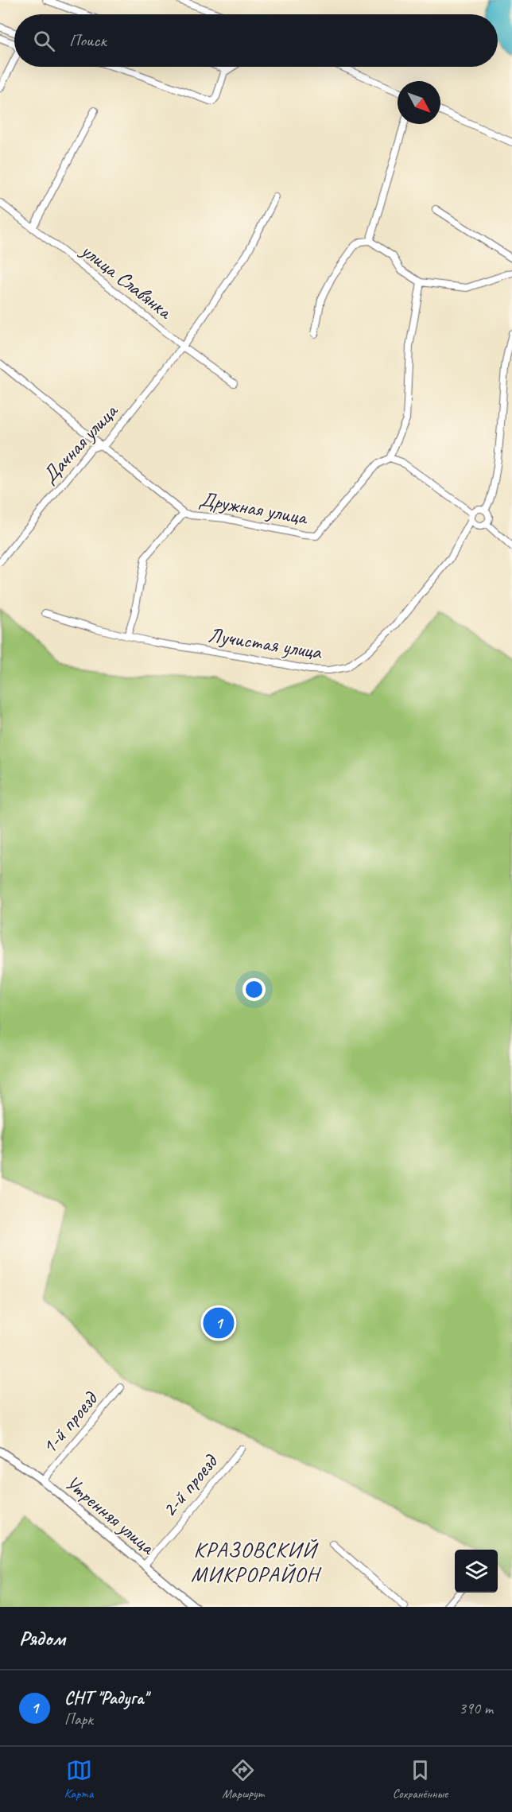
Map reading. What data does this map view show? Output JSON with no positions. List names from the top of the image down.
{
  "streets": {
    "street": [
      "улица Славянка",
      "Дачная улица",
      "Дружная улица",
      "Лучистая улица",
      "1-й проезд",
      "2-й проезд",
      "Утренняя улица"
    ]
  },
  "crossings": [
    ["улица Славянка", "Дачная улица"],
    ["Дачная улица", "Дружная улица"],
    ["1-й проезд", "Утренняя улица"],
    ["2-й проезд", "Утренняя улица"]
  ],
  "districts": ["КРАЗОВСКИЙ МИКРОРАЙОН"],
  "north": "bottom right",
  "page": {
    "search": "Поиск",
    "pins": "1",
    "heading": "Рядом",
    "list": [
      {
        "mark": "1",
        "name": "СНТ \"Радуга\"",
        "note": "Парк",
        "value": "390 m"
      }
    ],
    "nav": ["Карта", "Маршрут", "Сохранённые"]
  }
}
